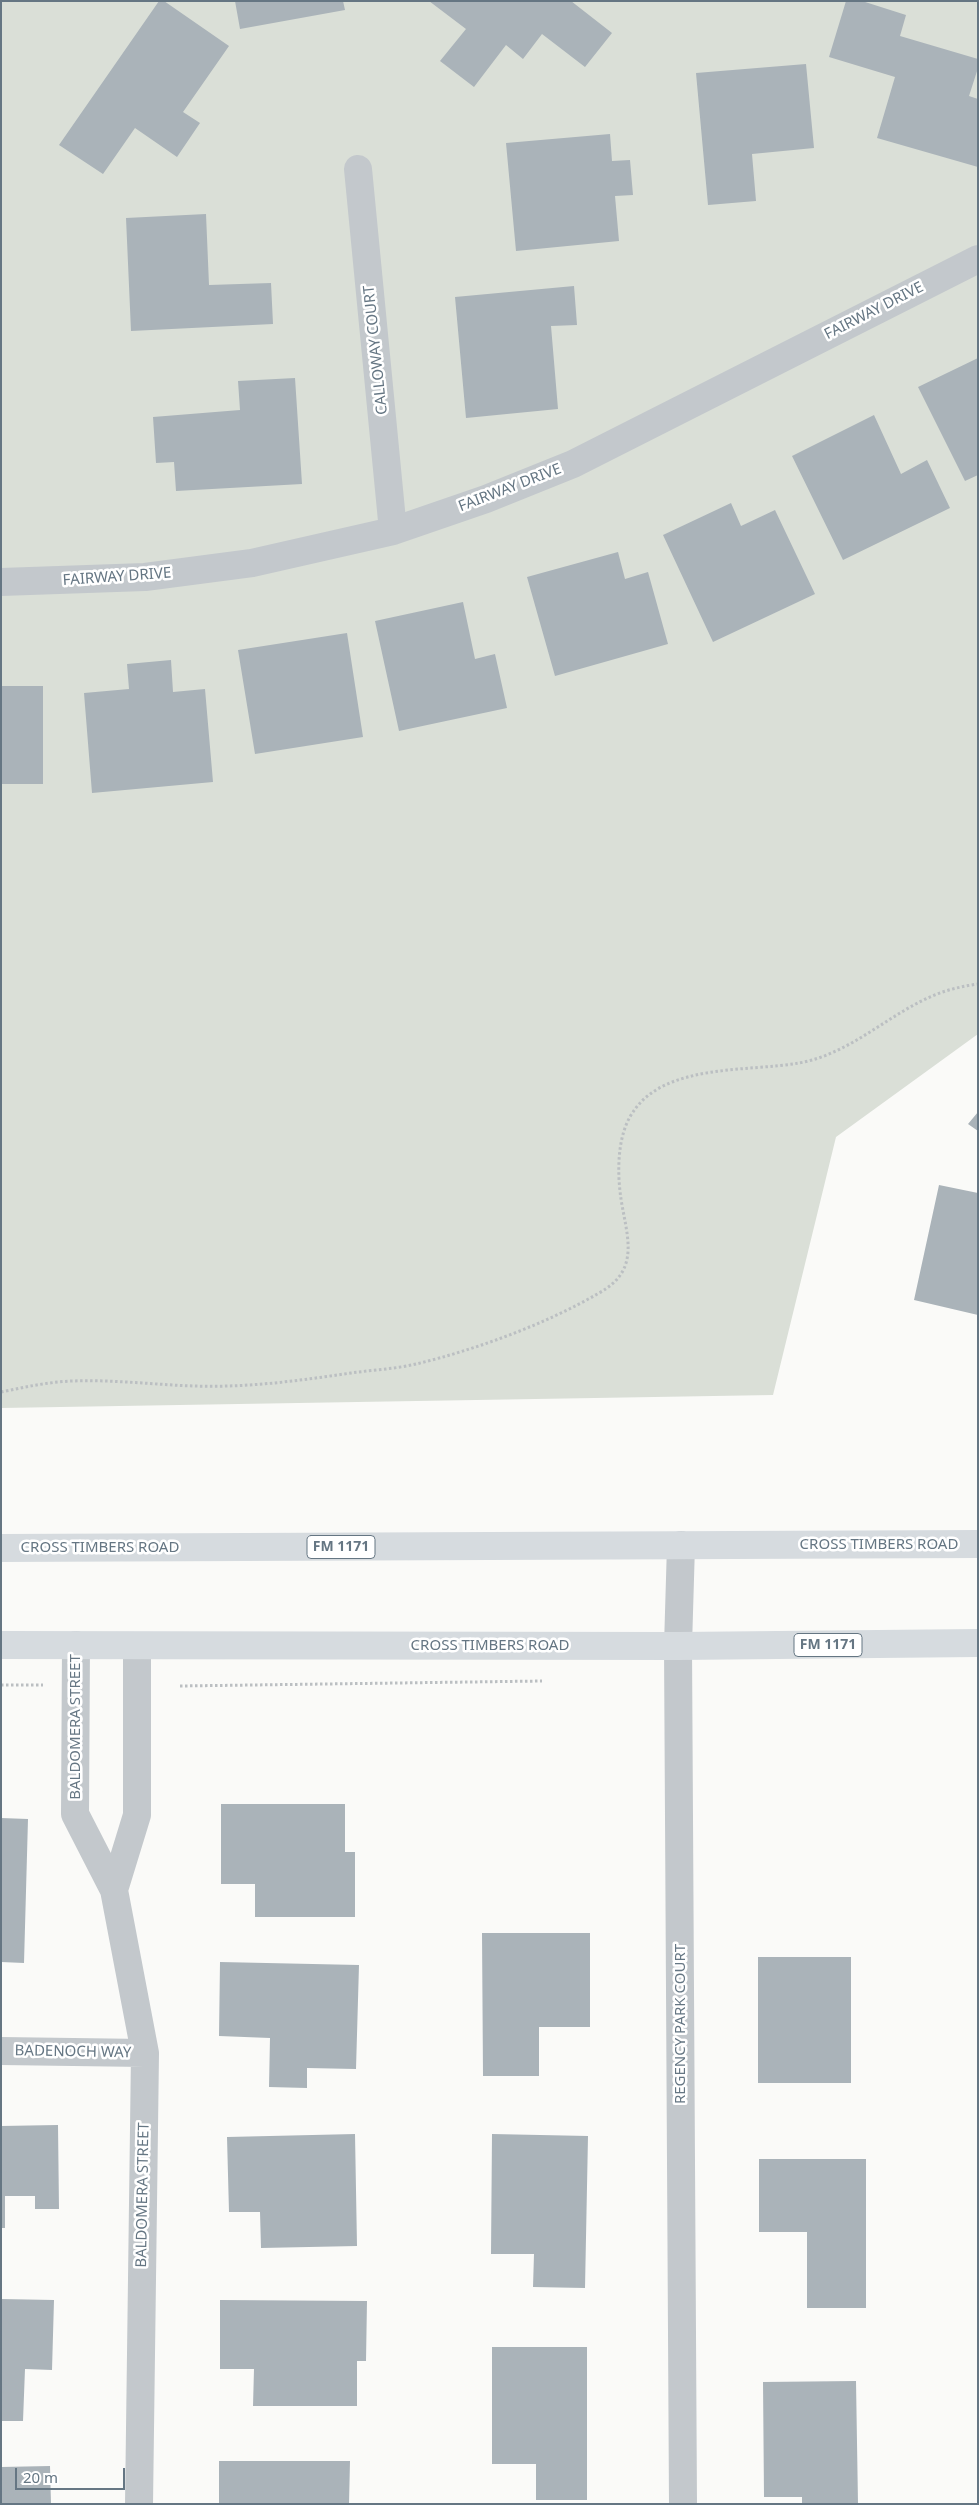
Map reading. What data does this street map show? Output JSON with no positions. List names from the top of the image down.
{
  "streets": {
    "main road": ["CROSS TIMBERS ROAD", "FM 1171"],
    "street": [
      "FAIRWAY DRIVE",
      "CALLOWAY COURT",
      "BALDOMERA STREET",
      "REGENCY PARK COURT",
      "BADENOCH WAY"
    ]
  },
  "crossings": [
    ["FAIRWAY DRIVE", "CALLOWAY COURT"],
    ["CROSS TIMBERS ROAD", "BALDOMERA STREET"],
    ["CROSS TIMBERS ROAD", "REGENCY PARK COURT"],
    ["BALDOMERA STREET", "BADENOCH WAY"]
  ],
  "scale_bar": "20 m"
}
